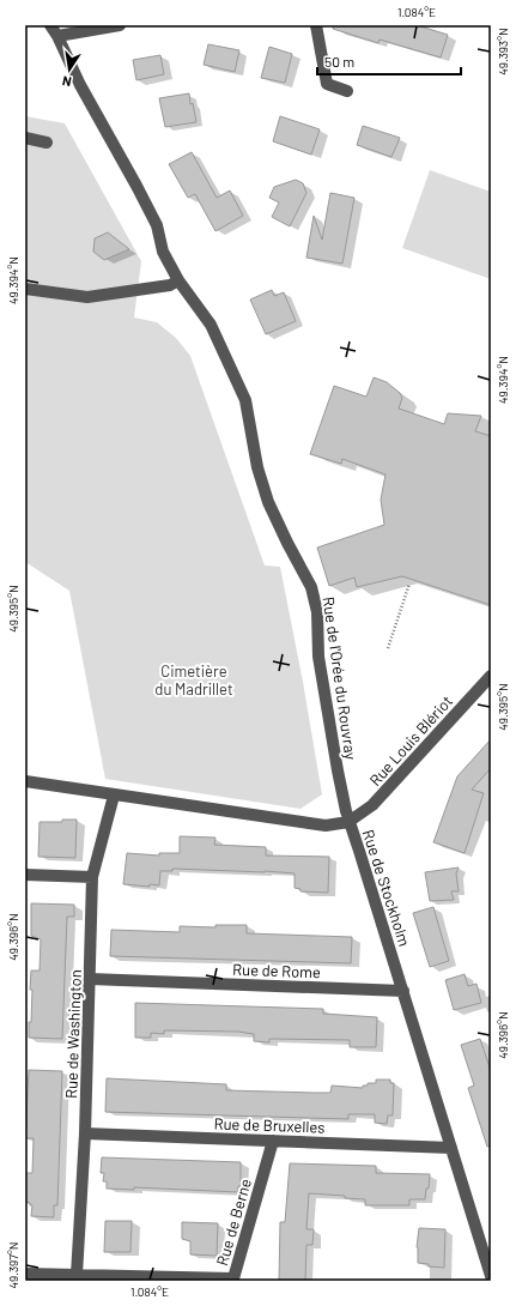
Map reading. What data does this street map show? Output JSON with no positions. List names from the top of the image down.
{
  "streets": {
    "street": [
      "Rue de l'Orée du Rouvray",
      "Rue Louis Blériot",
      "Rue de Stockholm",
      "Rue de Rome",
      "Rue de Washington",
      "Rue de Bruxelles",
      "Rue de Berne"
    ]
  },
  "crossings": [
    ["Rue de l'Orée du Rouvray", "Rue Louis Blériot"],
    ["Rue de l'Orée du Rouvray", "Rue de Stockholm"],
    ["Rue Louis Blériot", "Rue de Stockholm"],
    ["Rue de Stockholm", "Rue de Rome"],
    ["Rue de Stockholm", "Rue de Washington"],
    ["Rue de Stockholm", "Rue de Bruxelles"],
    ["Rue de Rome", "Rue de Washington"],
    ["Rue de Washington", "Rue de Bruxelles"],
    ["Rue de Washington", "Rue de Berne"],
    ["Rue de Bruxelles", "Rue de Berne"]
  ],
  "parks": ["Cimetière du Madrillet"],
  "scale_bar": "50 m",
  "north": "bottom",
  "coordinates": [
    "1.084°E",
    "49.393°N",
    "49.394°N",
    "49.395°N",
    "49.396°N",
    "49.397°N"
  ]
}
